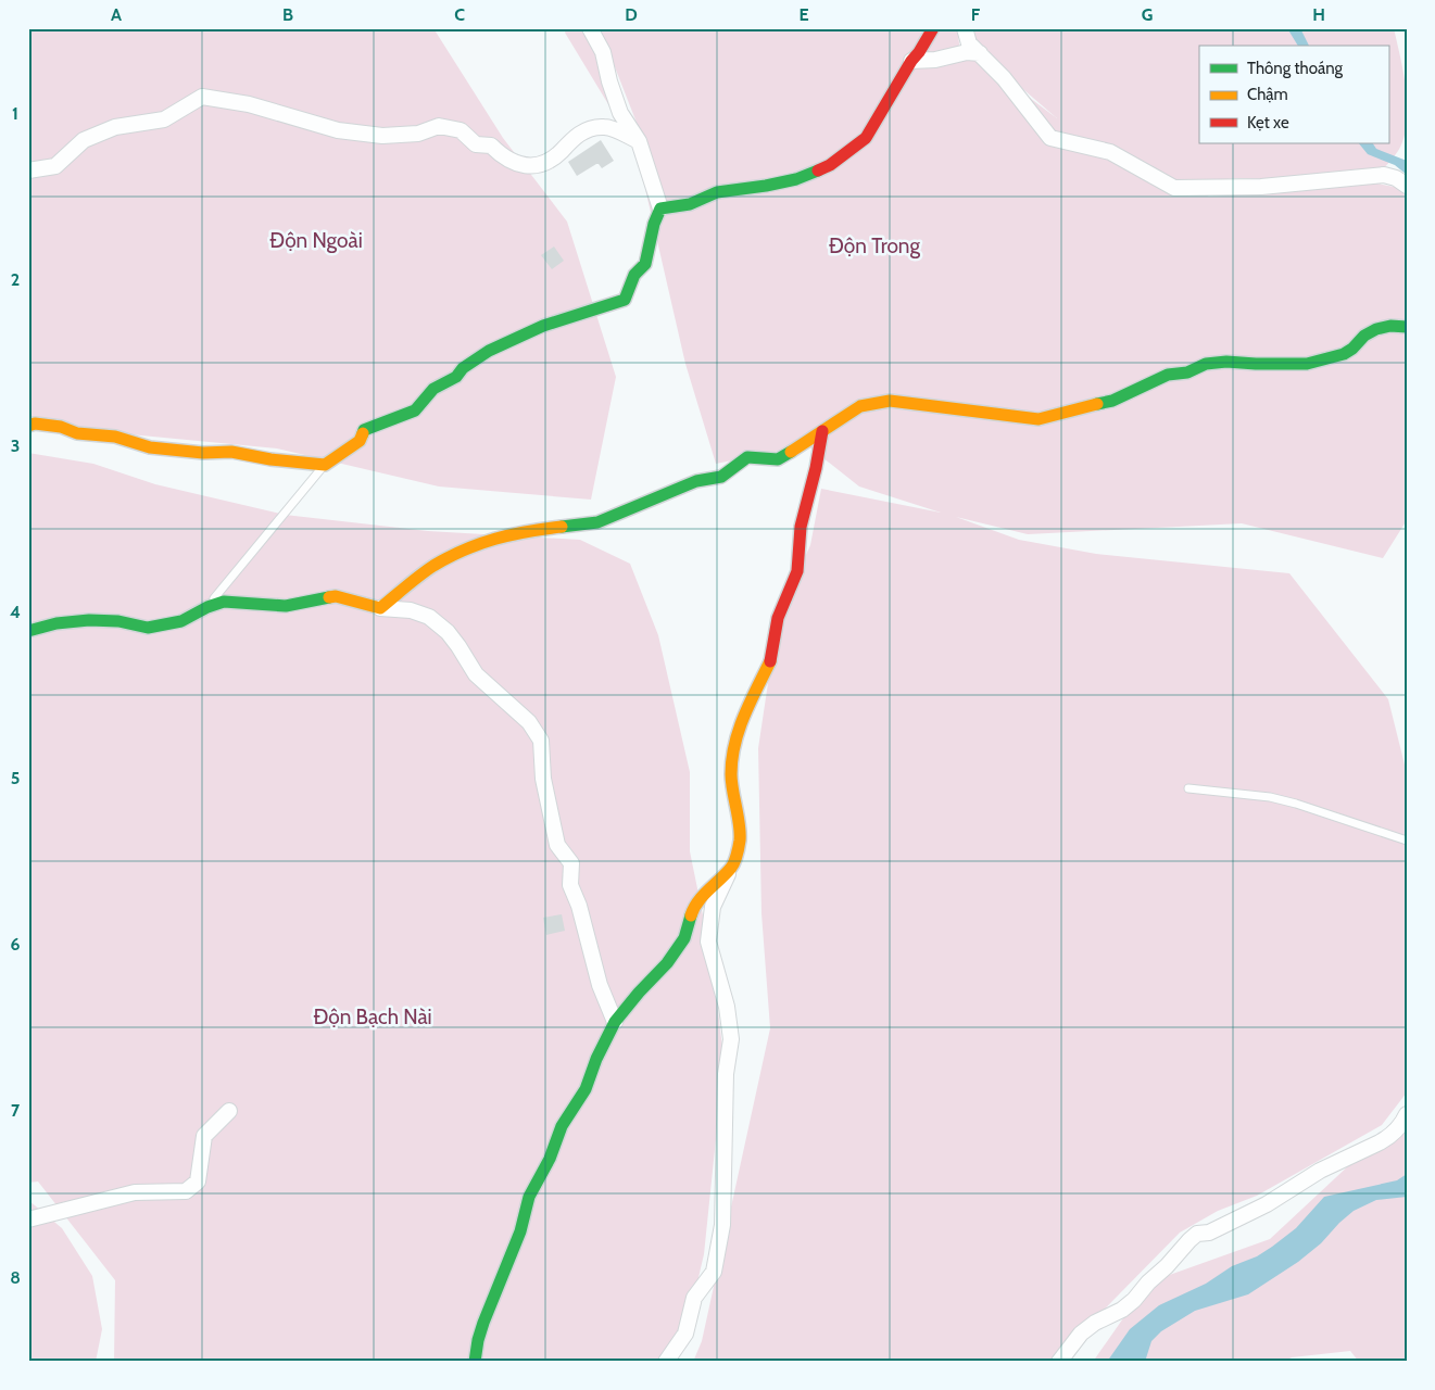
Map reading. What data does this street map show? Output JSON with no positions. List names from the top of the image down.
{
  "parks": ["Độn Ngoài", "Độn Trong", "Độn Bạch Nài"],
  "legend": ["Thông thoáng", "Chậm", "Kẹt xe"],
  "grid": {
    "columns": [
      "A",
      "B",
      "C",
      "D",
      "E",
      "F",
      "G",
      "H"
    ],
    "rows": [
      "1",
      "2",
      "3",
      "4",
      "5",
      "6",
      "7",
      "8"
    ]
  }
}
